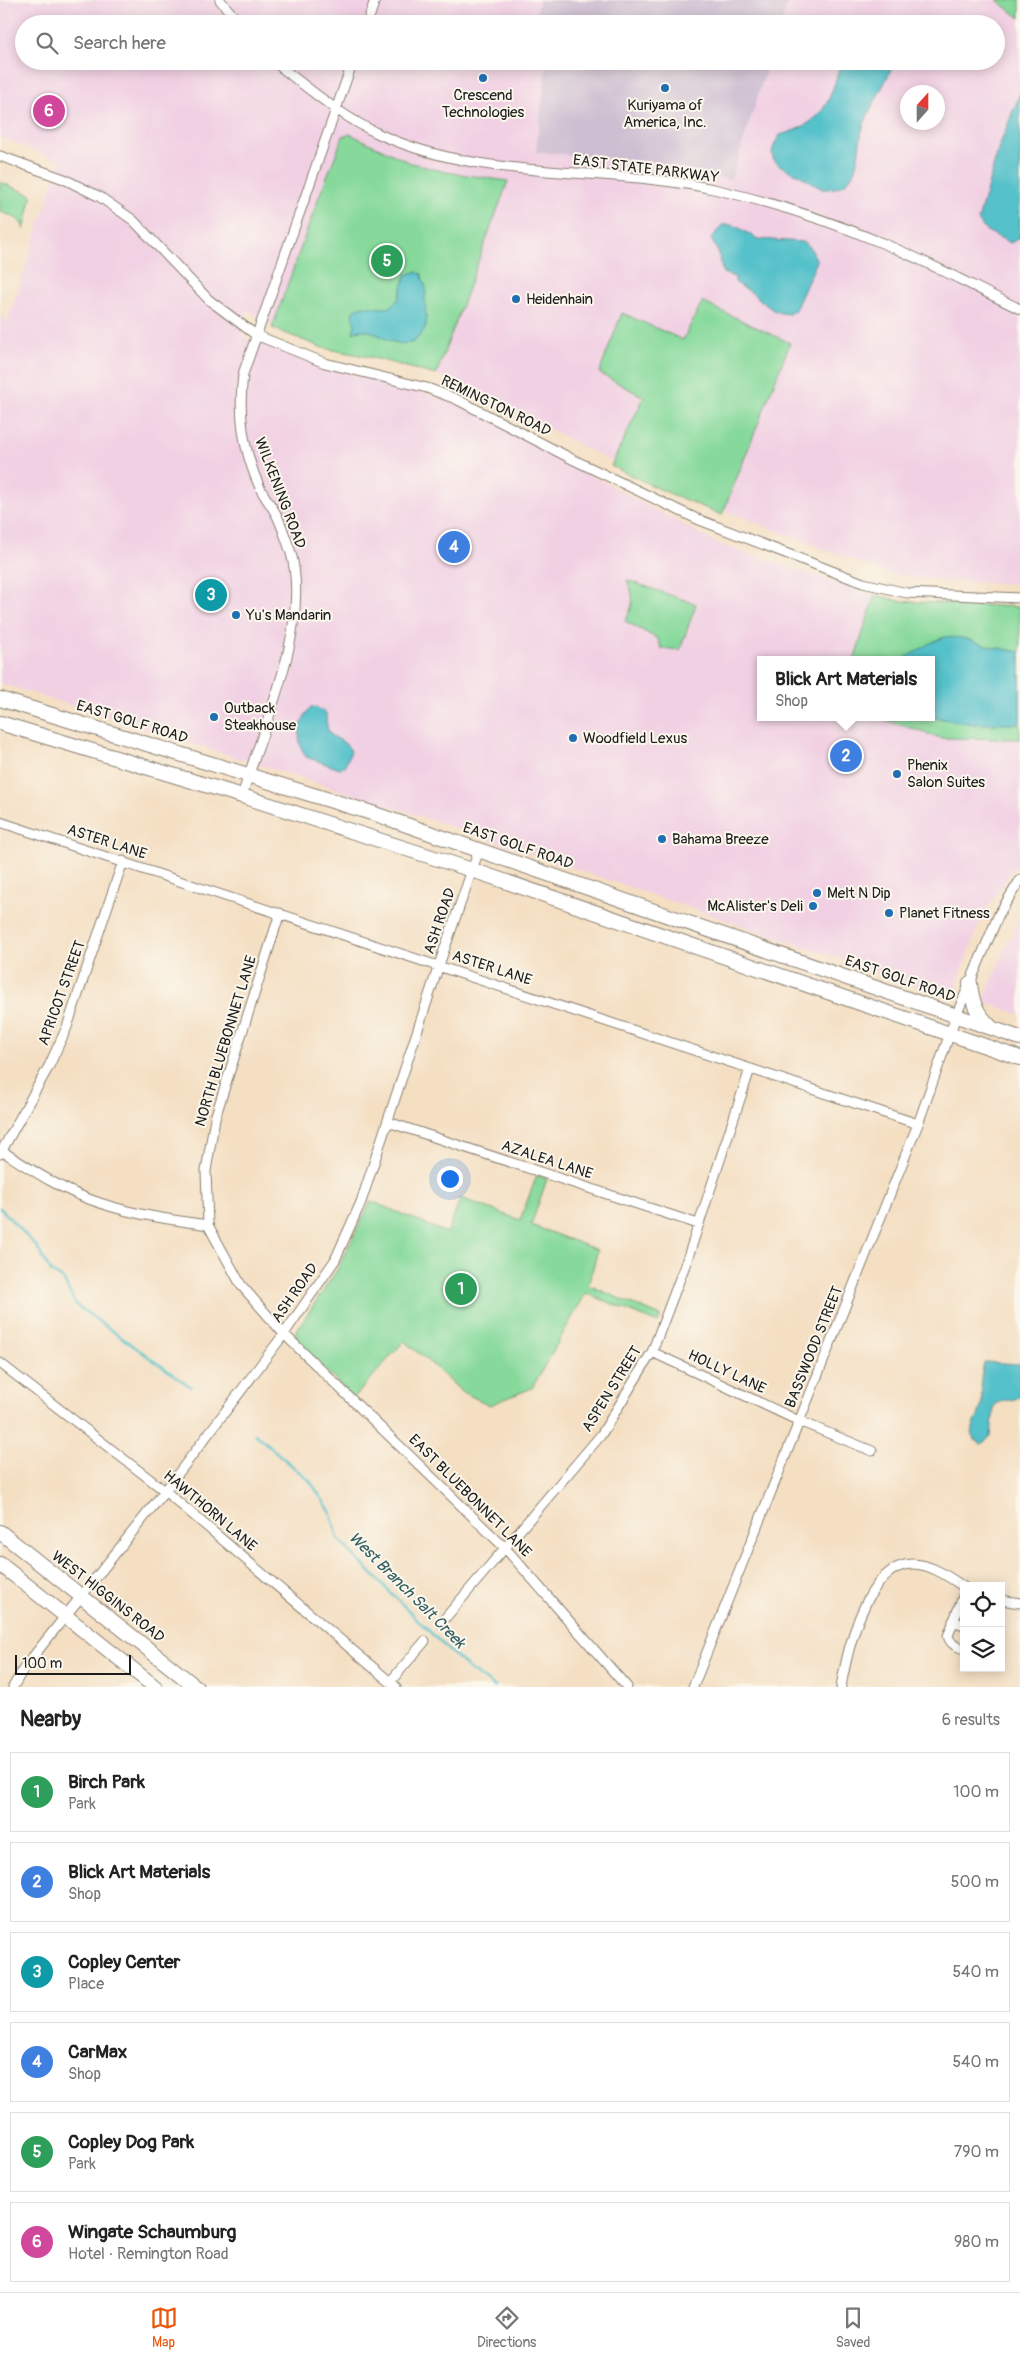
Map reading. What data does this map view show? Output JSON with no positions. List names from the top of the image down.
{
  "streets": {
    "main road": ["EAST GOLF ROAD", "WEST HIGGINS ROAD"],
    "street": [
      "EAST STATE PARKWAY",
      "REMINGTON ROAD",
      "WILKENING ROAD",
      "ASTER LANE",
      "ASH ROAD",
      "APRICOT STREET",
      "NORTH BLUEBONNET LANE",
      "AZALEA LANE",
      "BASSWOOD STREET",
      "HOLLY LANE",
      "ASPEN STREET",
      "EAST BLUEBONNET LANE",
      "HAWTHORN LANE"
    ]
  },
  "crossings": [
    ["EAST STATE PARKWAY", "WILKENING ROAD"],
    ["REMINGTON ROAD", "WILKENING ROAD"],
    ["WILKENING ROAD", "EAST GOLF ROAD"],
    ["EAST GOLF ROAD", "ASH ROAD"],
    ["EAST GOLF ROAD", "BASSWOOD STREET"],
    ["ASTER LANE", "ASH ROAD"],
    ["ASTER LANE", "APRICOT STREET"],
    ["ASTER LANE", "NORTH BLUEBONNET LANE"],
    ["ASTER LANE", "BASSWOOD STREET"],
    ["ASTER LANE", "ASPEN STREET"],
    ["ASH ROAD", "NORTH BLUEBONNET LANE"],
    ["ASH ROAD", "AZALEA LANE"],
    ["ASH ROAD", "EAST BLUEBONNET LANE"],
    ["ASH ROAD", "HAWTHORN LANE"],
    ["ASH ROAD", "WEST HIGGINS ROAD"],
    ["NORTH BLUEBONNET LANE", "EAST BLUEBONNET LANE"],
    ["AZALEA LANE", "ASPEN STREET"],
    ["BASSWOOD STREET", "HOLLY LANE"],
    ["HOLLY LANE", "ASPEN STREET"],
    ["ASPEN STREET", "EAST BLUEBONNET LANE"]
  ],
  "water": ["West Branch Salt Creek"],
  "places": [
    "Crescend Technologies",
    "Kuriyama of America, Inc.",
    "Heidenhain",
    "Yu's Mandarin",
    "Outback Steakhouse",
    "Woodfield Lexus",
    "Phenix Salon Suites",
    "Bahama Breeze",
    "Melt N Dip",
    "McAlister's Deli",
    "Planet Fitness"
  ],
  "scale_bar": "100 m",
  "north": "top",
  "page": {
    "search": "Search here",
    "pins": [
      "6",
      "5",
      "4",
      "3",
      "2",
      "1"
    ],
    "popup": ["Blick Art Materials", "Shop"],
    "scale": "100 m",
    "heading": ["Nearby", "6 results"],
    "list": [
      {
        "mark": "1",
        "name": "Birch Park",
        "note": "Park",
        "value": "100 m"
      },
      {
        "mark": "2",
        "name": "Blick Art Materials",
        "note": "Shop",
        "value": "500 m"
      },
      {
        "mark": "3",
        "name": "Copley Center",
        "note": "Place",
        "value": "540 m"
      },
      {
        "mark": "4",
        "name": "CarMax",
        "note": "Shop",
        "value": "540 m"
      },
      {
        "mark": "5",
        "name": "Copley Dog Park",
        "note": "Park",
        "value": "790 m"
      },
      {
        "mark": "6",
        "name": "Wingate Schaumburg",
        "note": "Hotel · Remington Road",
        "value": "980 m"
      }
    ],
    "nav": ["Map", "Directions", "Saved"]
  }
}
